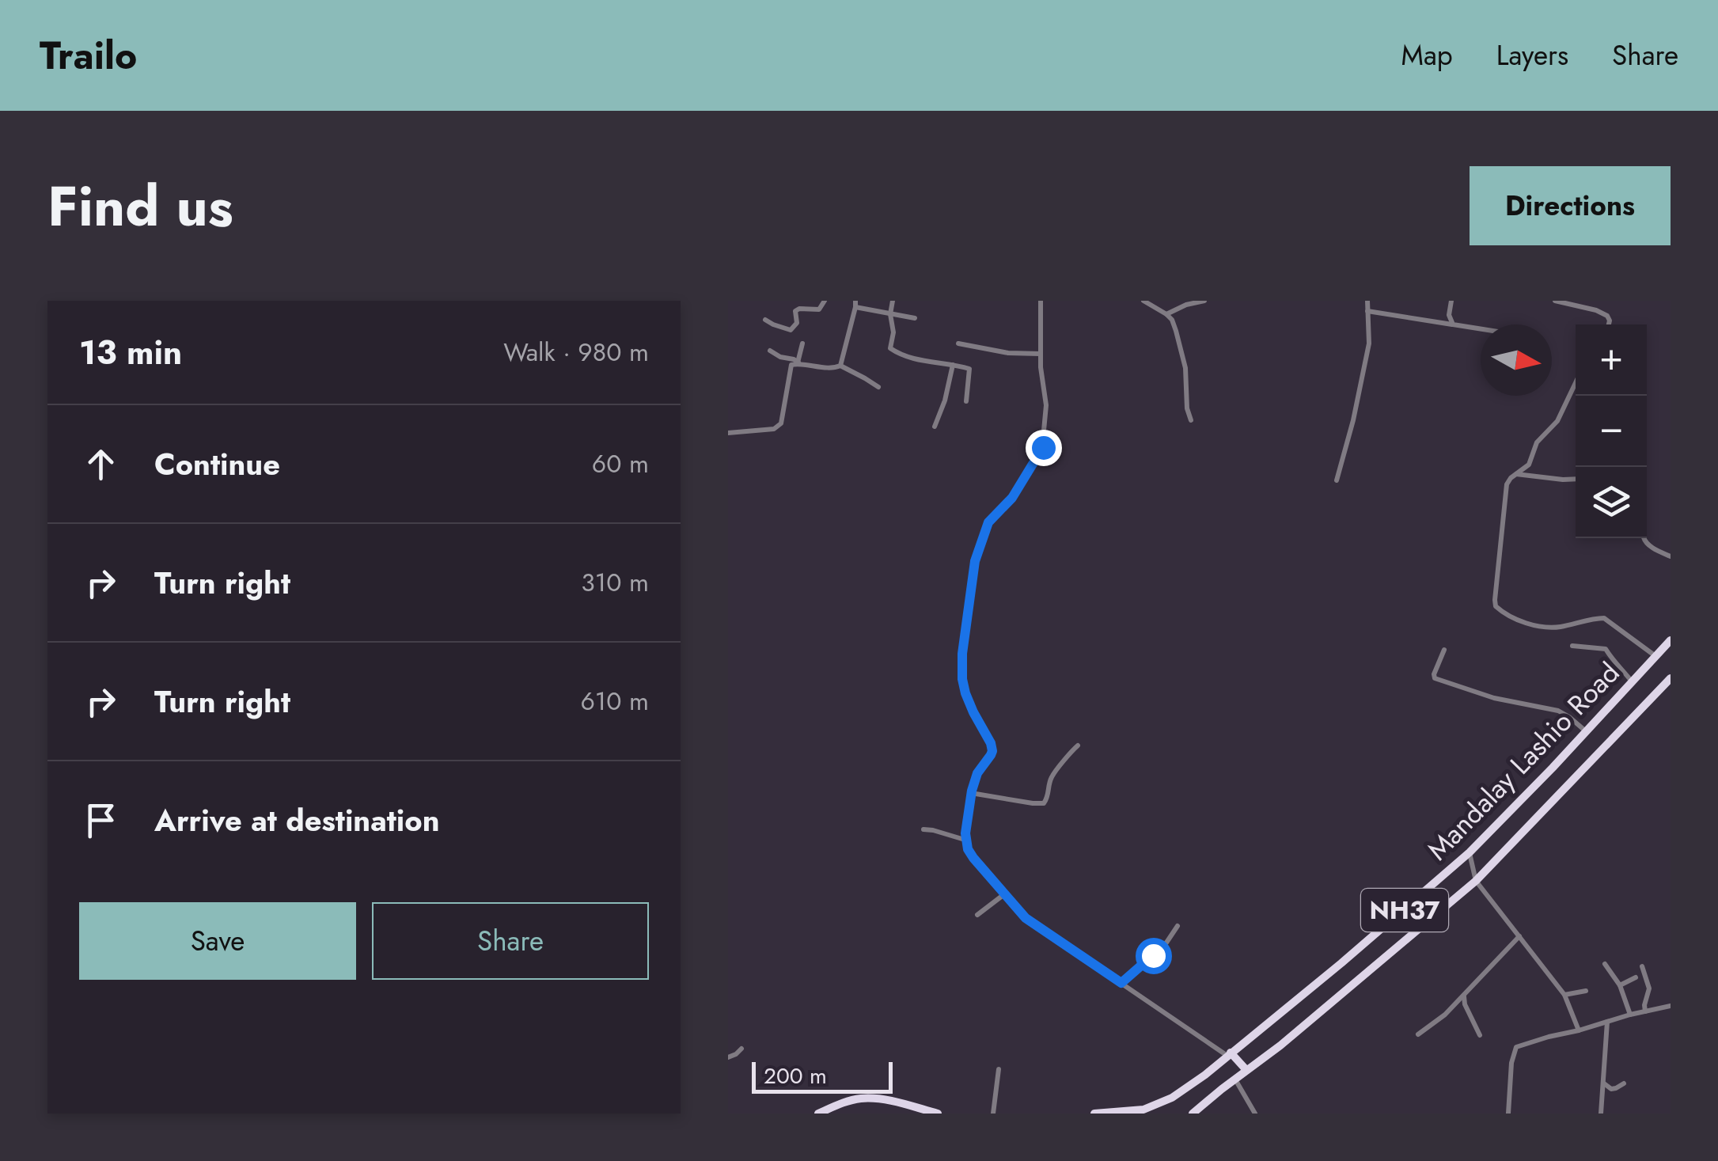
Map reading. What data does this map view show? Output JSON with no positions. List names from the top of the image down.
{
  "streets": {
    "highway": ["Mandalay Lashio Road", "NH37"]
  },
  "scale_bar": "200 m",
  "north": "right",
  "page": {
    "header": "Trailo",
    "nav": ["Map", "Layers", "Share"],
    "title": "Find us",
    "buttons": [
      "Directions",
      ["Save", "Share"]
    ],
    "heading": ["13 min", "Walk · 980 m"],
    "map_buttons": ["+", "−"],
    "list": [
      ["Continue", "60 m"],
      ["Turn right", "310 m"],
      ["Turn right", "610 m"],
      "Arrive at destination"
    ],
    "scale": "200 m"
  }
}
